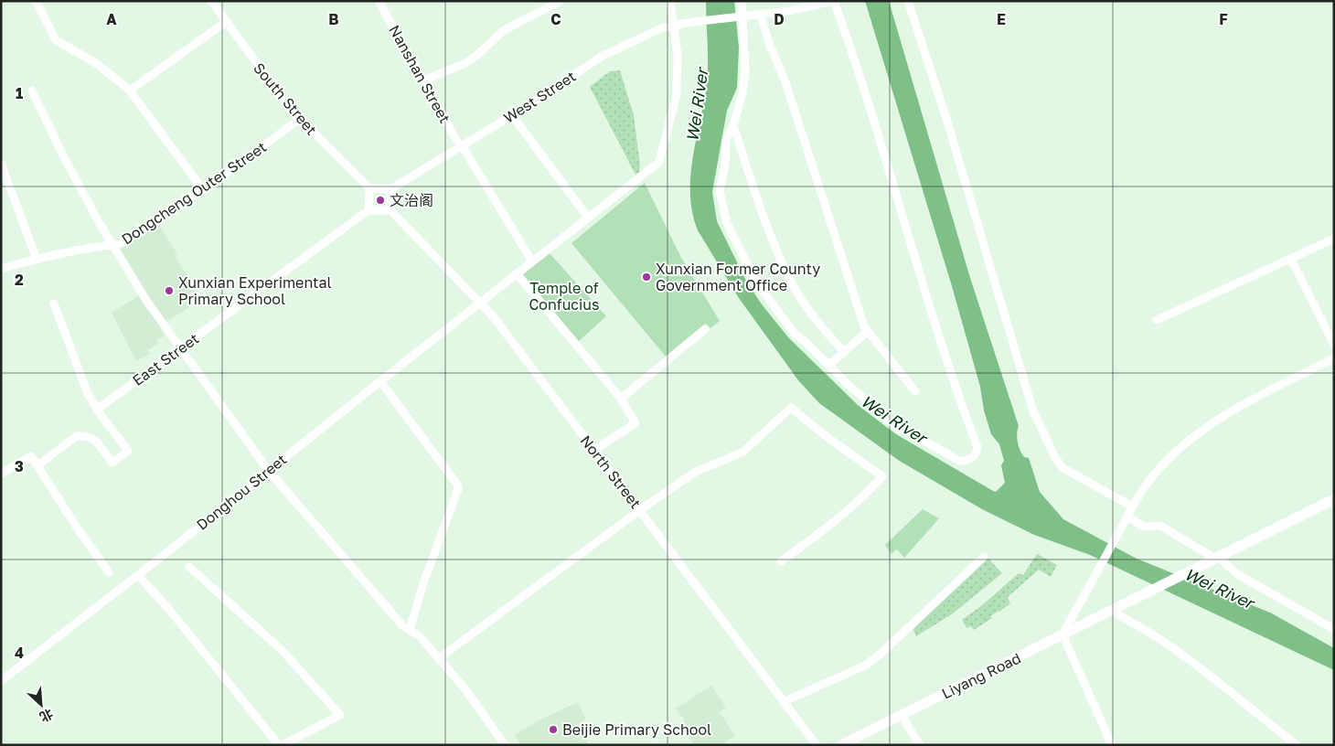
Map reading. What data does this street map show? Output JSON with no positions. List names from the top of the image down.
{
  "streets": {
    "main road": ["Liyang Road"],
    "street": [
      "Nanshan Street",
      "West Street",
      "South Street",
      "Dongcheng Outer Street",
      "East Street",
      "North Street",
      "Donghou Street"
    ]
  },
  "crossings": [
    ["Nanshan Street", "West Street"],
    ["Nanshan Street", "Donghou Street"],
    ["West Street", "Donghou Street"],
    ["South Street", "Dongcheng Outer Street"],
    ["North Street", "Donghou Street"]
  ],
  "water": ["Wei River"],
  "parks": ["Temple of Confucius"],
  "places": [
    "文治阁",
    "Xunxian Former County Government Office",
    "Xunxian Experimental Primary School",
    "Beijie Primary School"
  ],
  "north": "bottom right",
  "grid": {
    "columns": [
      "A",
      "B",
      "C",
      "D",
      "E",
      "F"
    ],
    "rows": [
      "1",
      "2",
      "3",
      "4"
    ]
  }
}
